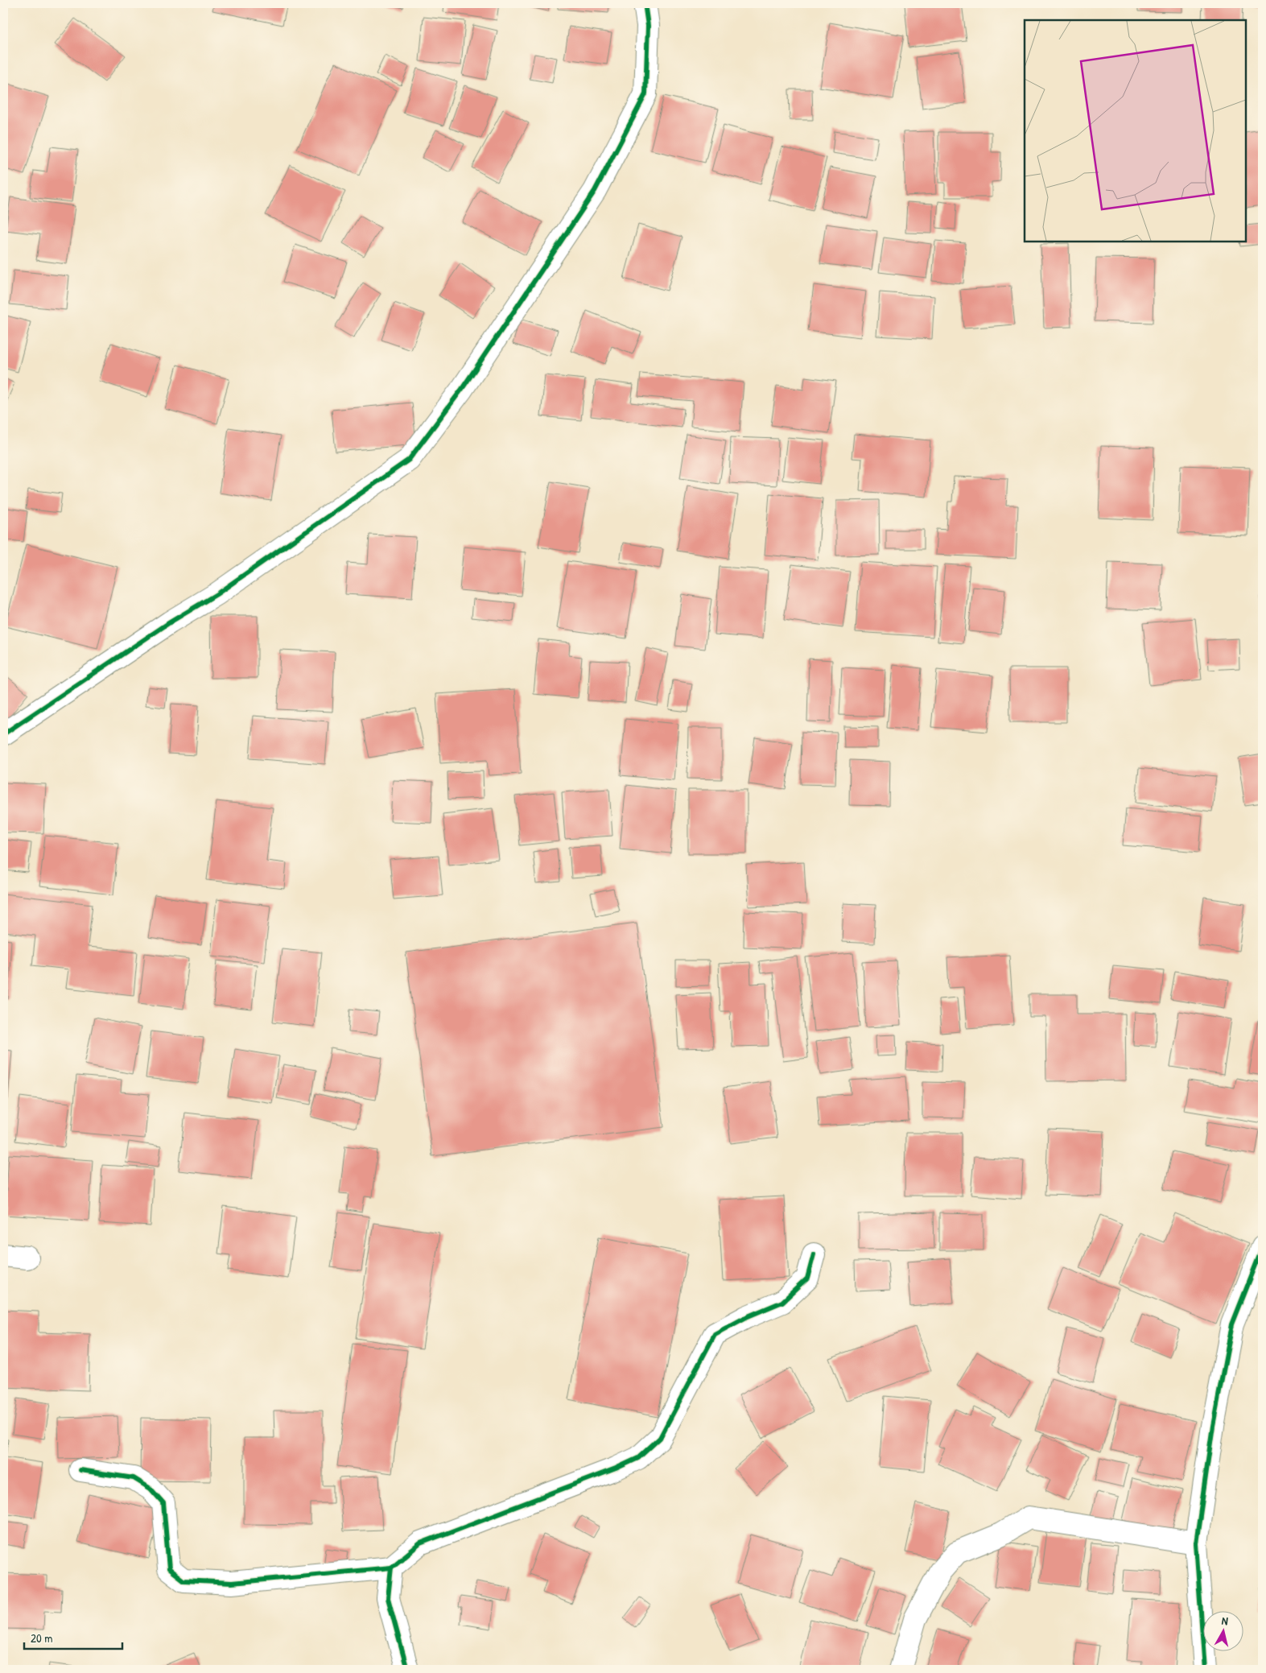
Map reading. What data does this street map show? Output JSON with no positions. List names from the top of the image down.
{
  "scale_bar": "20 m",
  "north": "top"
}
